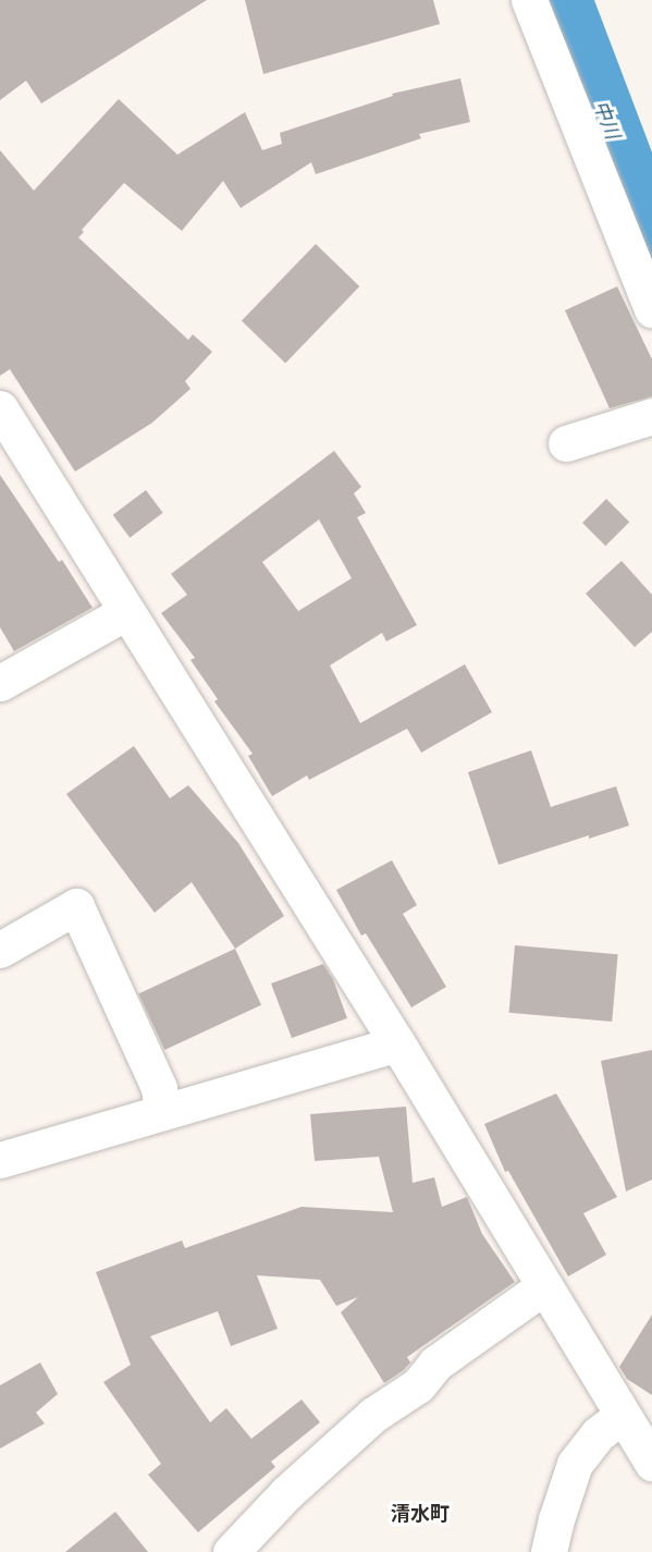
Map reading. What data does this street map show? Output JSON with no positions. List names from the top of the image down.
{
  "districts": ["清水町"],
  "water": ["中川"]
}
